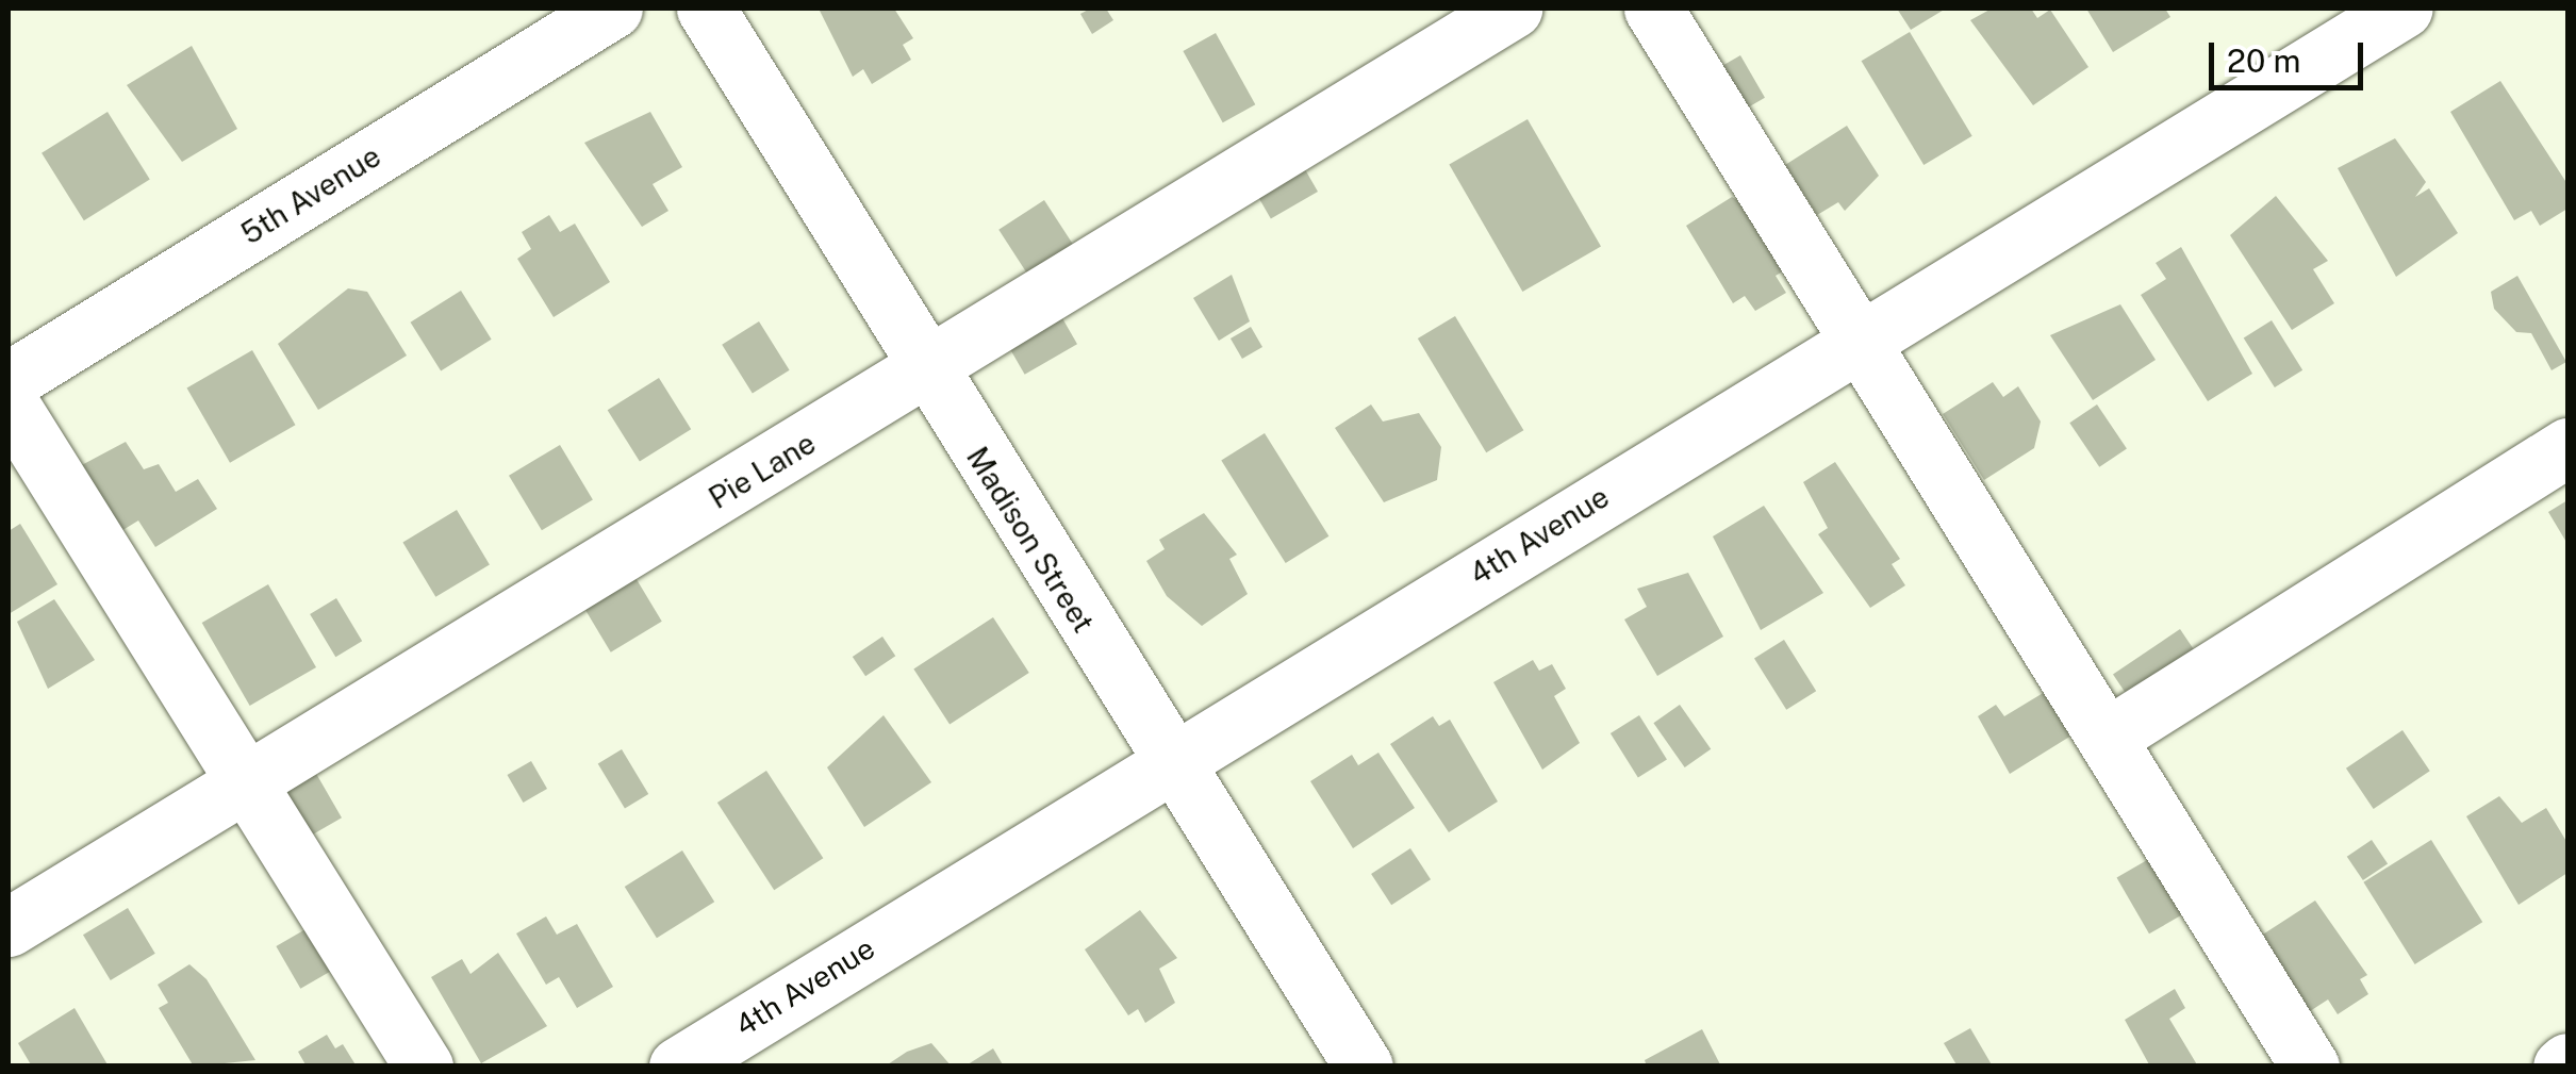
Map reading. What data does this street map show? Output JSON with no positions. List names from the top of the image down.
{
  "streets": {
    "street": [
      "5th Avenue",
      "Pie Lane",
      "4th Avenue",
      "Madison Street"
    ]
  },
  "crossings": [
    ["Pie Lane", "Madison Street"],
    ["4th Avenue", "Madison Street"]
  ],
  "scale_bar": "20 m"
}
